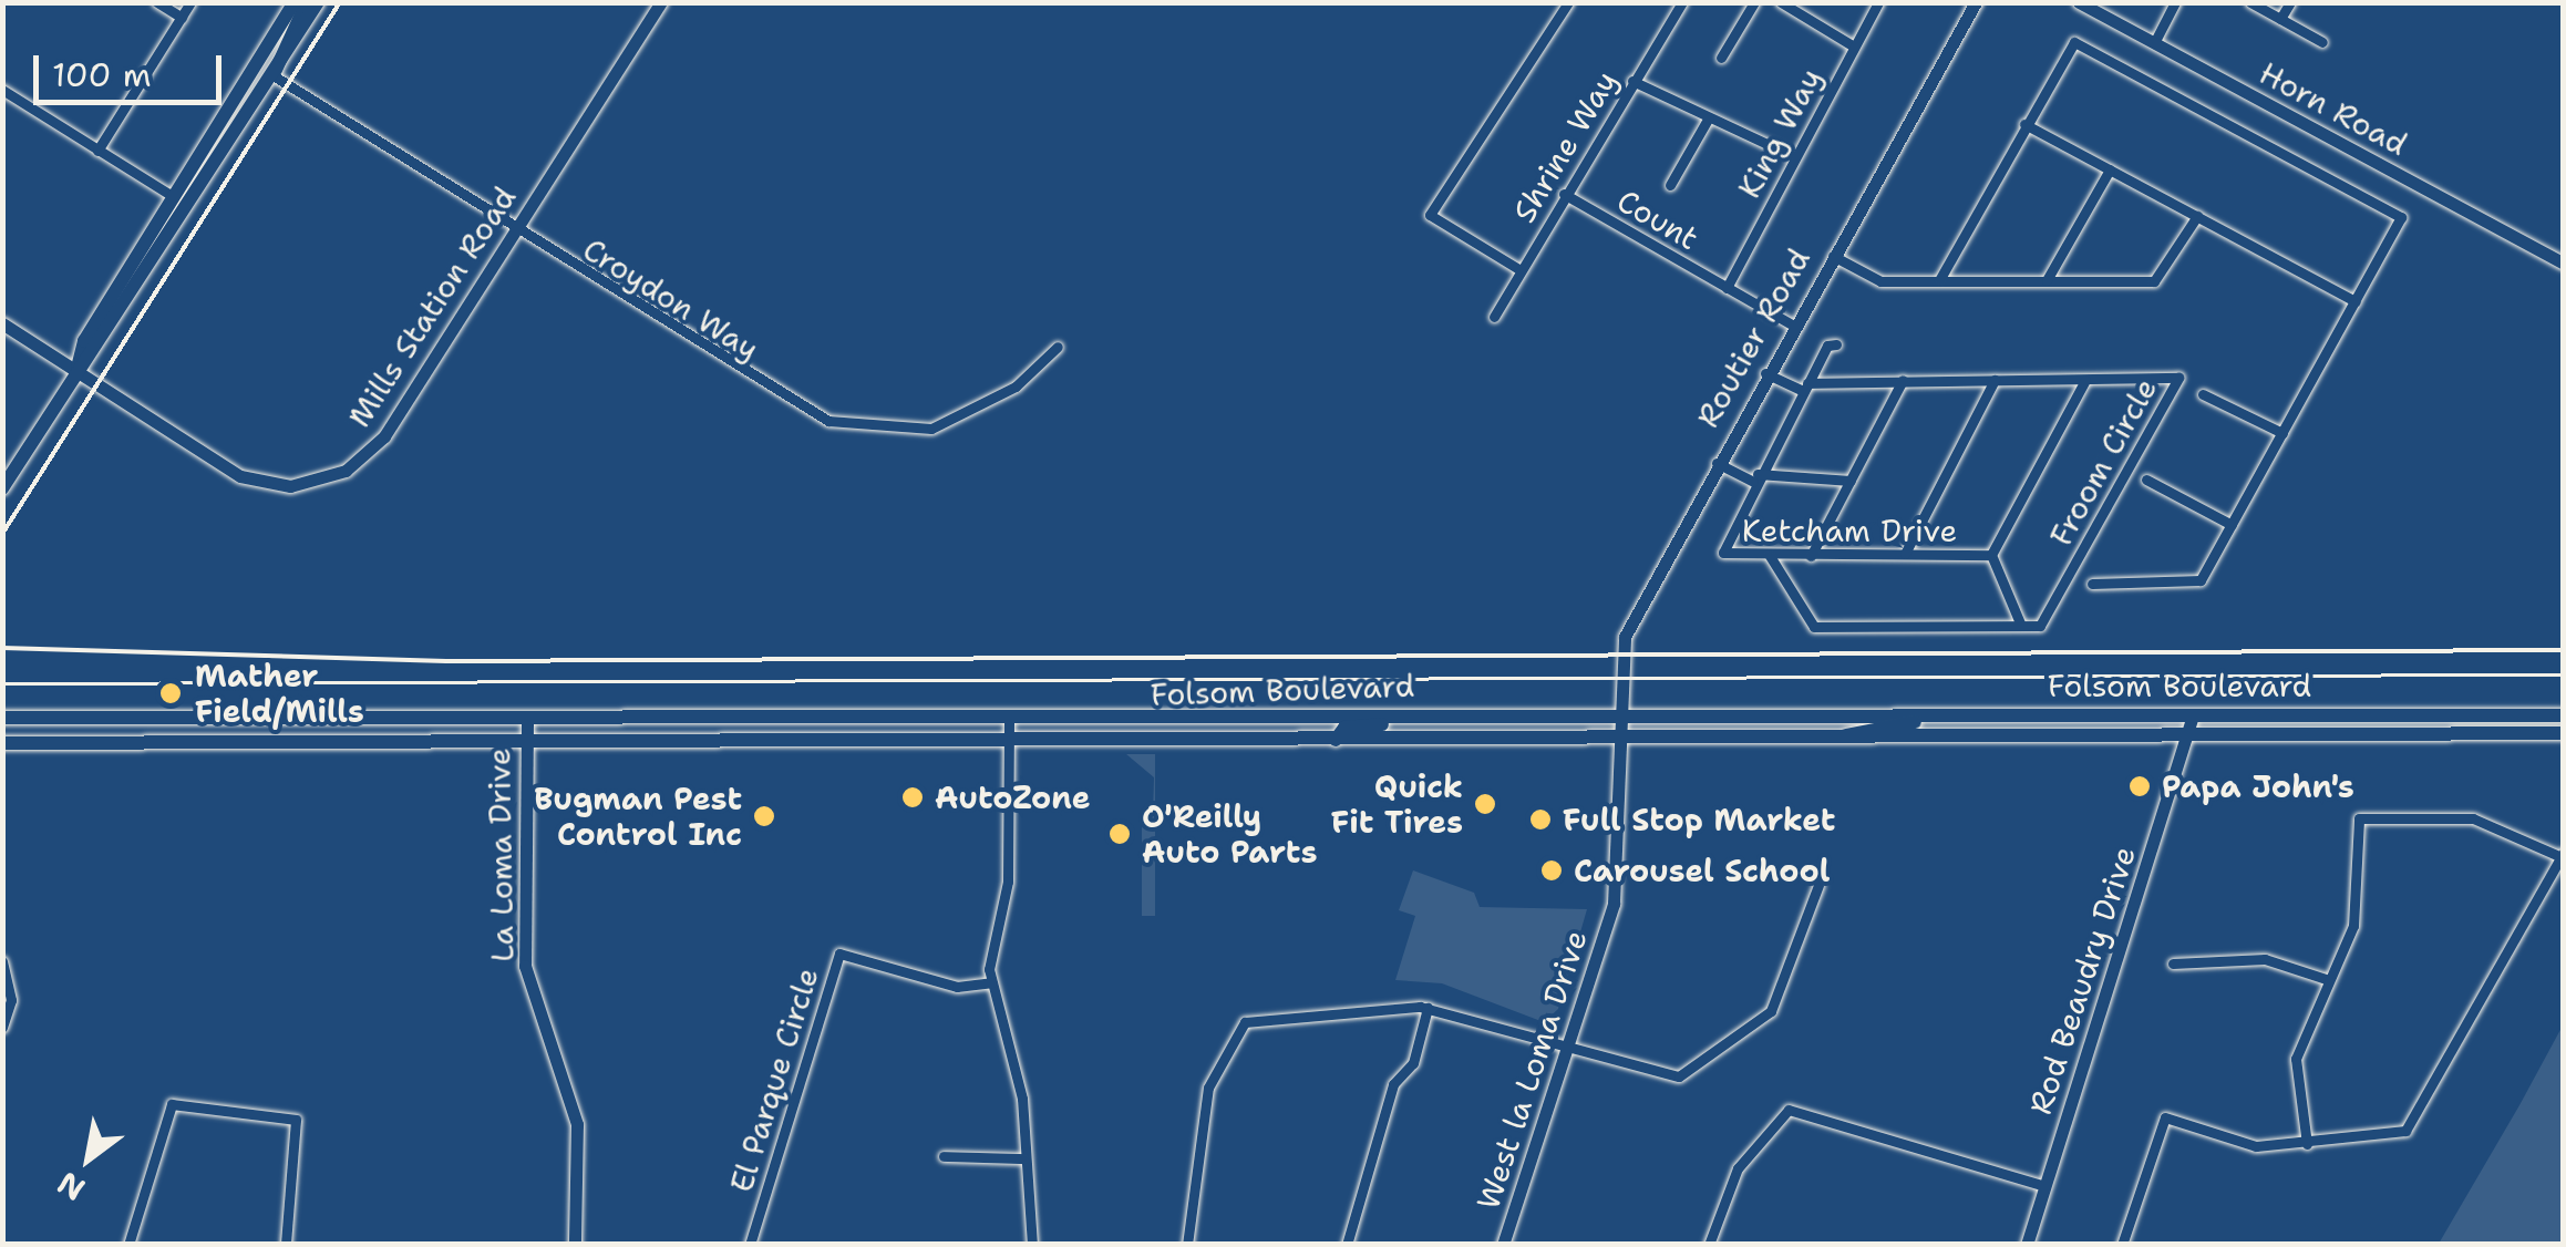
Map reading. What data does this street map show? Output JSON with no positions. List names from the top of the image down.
{
  "streets": {
    "main road": ["Folsom Boulevard"],
    "street": [
      "Horn Road",
      "King Way",
      "Shrine Way",
      "Count",
      "Croydon Way",
      "Mills Station Road",
      "Routier Road",
      "Froom Circle",
      "Ketcham Drive",
      "La Loma Drive",
      "Rod Beaudry Drive",
      "West la Loma Drive",
      "El Parque Circle"
    ]
  },
  "crossings": [
    ["King Way", "Count"],
    ["Shrine Way", "Count"],
    ["Count", "Routier Road"],
    ["Croydon Way", "Mills Station Road"],
    ["Routier Road", "Folsom Boulevard"],
    ["Routier Road", "West la Loma Drive"],
    ["Froom Circle", "Ketcham Drive"],
    ["Folsom Boulevard", "La Loma Drive"],
    ["Folsom Boulevard", "Rod Beaudry Drive"],
    ["Folsom Boulevard", "West la Loma Drive"]
  ],
  "places": [
    "Mather Field/Mills",
    "Papa John's",
    "AutoZone",
    "Quick Fit Tires",
    "Bugman Pest Control Inc",
    "Full Stop Market",
    "O'Reilly Auto Parts",
    "Carousel School"
  ],
  "scale_bar": "100 m",
  "north": "bottom left"
}
